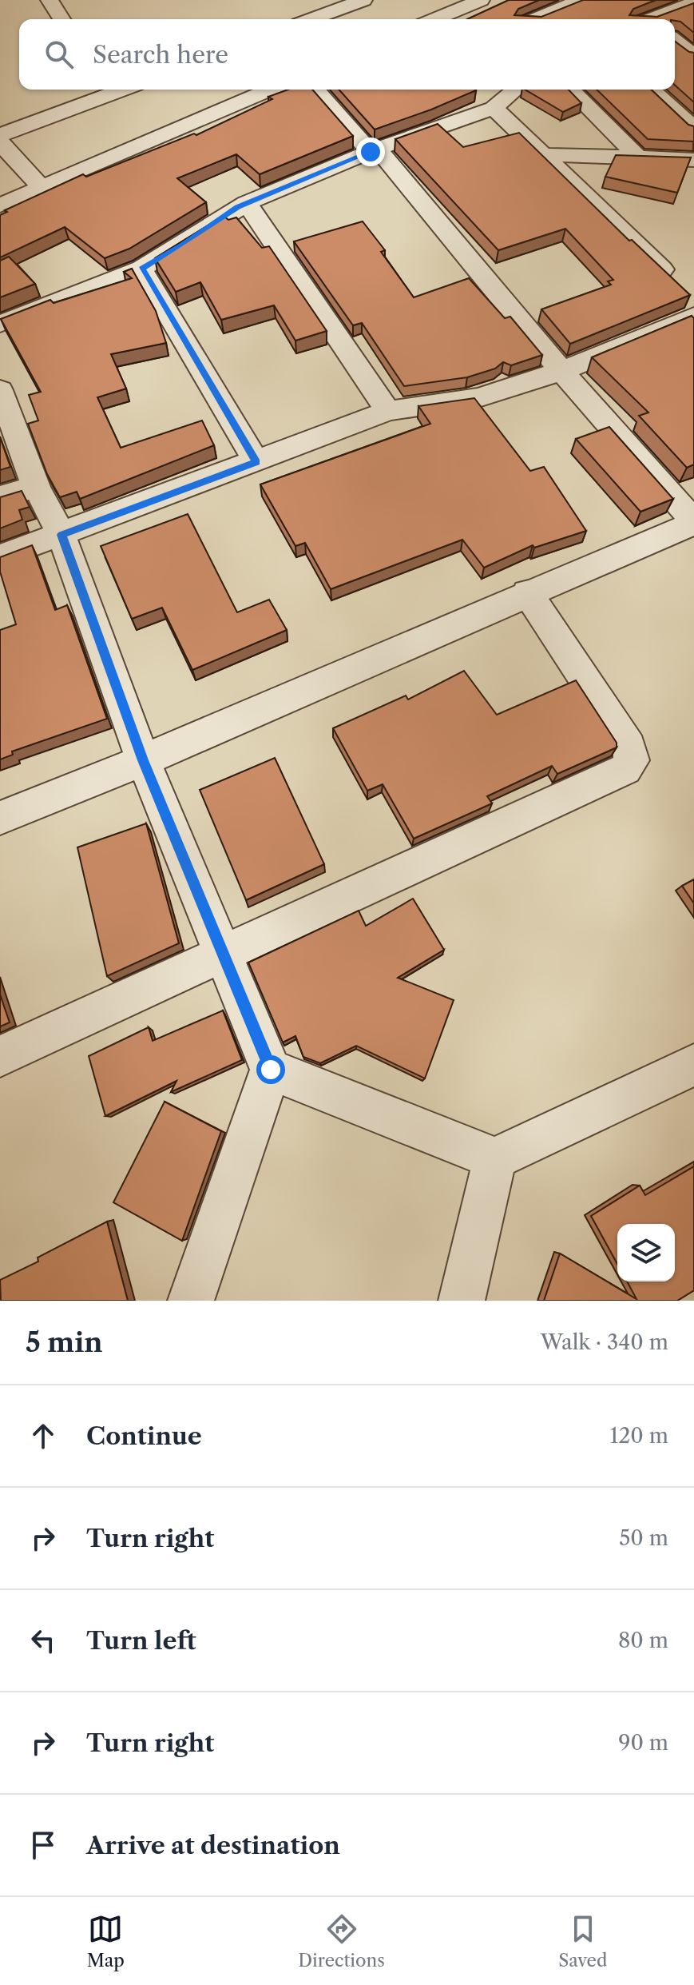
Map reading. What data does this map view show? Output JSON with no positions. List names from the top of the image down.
{
  "page": {
    "search": "Search here",
    "heading": ["5 min", "Walk · 340 m"],
    "list": [
      ["Continue", "120 m"],
      ["Turn right", "50 m"],
      ["Turn left", "80 m"],
      ["Turn right", "90 m"],
      "Arrive at destination"
    ],
    "nav": ["Map", "Directions", "Saved"]
  }
}
